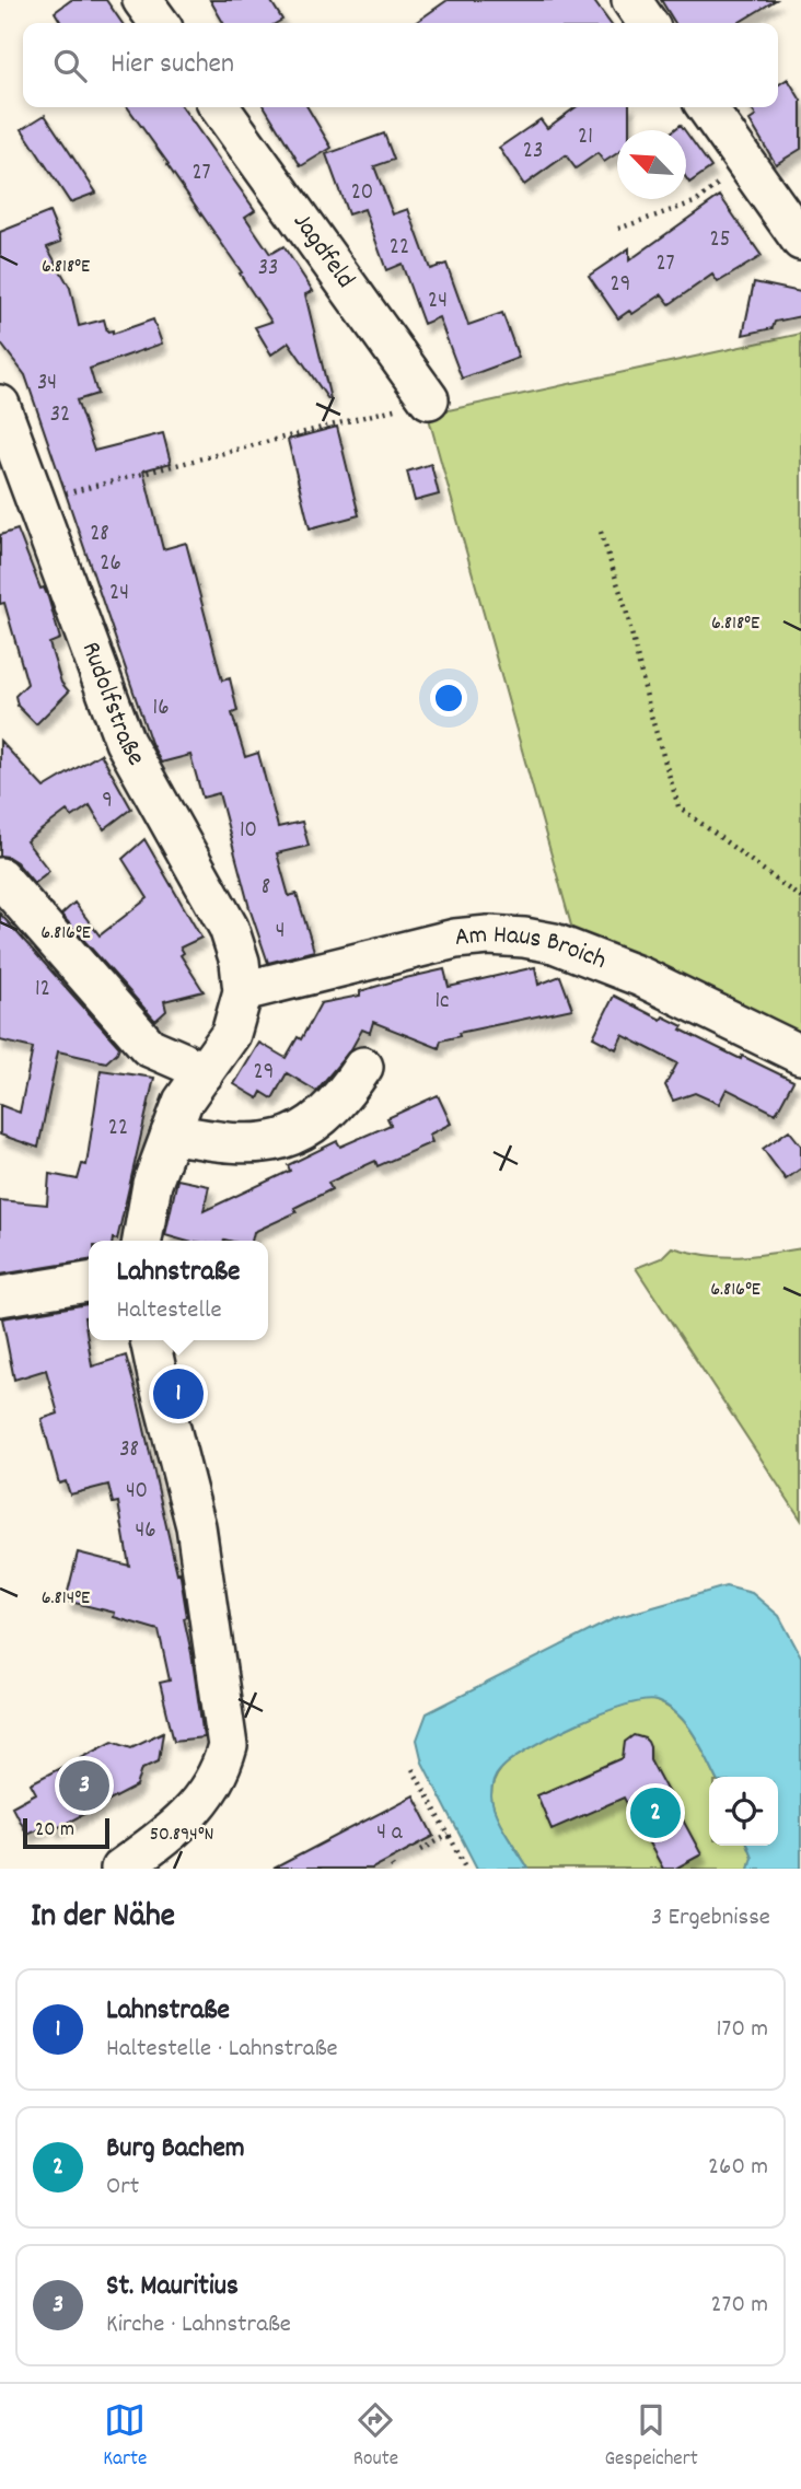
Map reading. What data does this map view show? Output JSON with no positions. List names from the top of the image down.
{
  "streets": {
    "street": ["Jagdfeld", "Rudolfstraße", "Am Haus Broich"]
  },
  "crossings": [
    ["Rudolfstraße", "Am Haus Broich"]
  ],
  "house_numbers": [
    "21",
    "23",
    "27",
    "20",
    "25",
    "22",
    "27",
    "33",
    "29",
    "24",
    "34",
    "32",
    "28",
    "26",
    "24",
    "16",
    "9",
    "10",
    "8",
    "4",
    "12",
    "1c",
    "29",
    "22",
    "38",
    "40",
    "46",
    "4 a"
  ],
  "scale_bar": "20 m",
  "north": "top left",
  "page": {
    "search": "Hier suchen",
    "popup": ["Lahnstraße", "Haltestelle"],
    "pins": ["1", "3", "2"],
    "scale": "20 m",
    "heading": ["In der Nähe", "3 Ergebnisse"],
    "list": [
      {
        "mark": "1",
        "name": "Lahnstraße",
        "note": "Haltestelle · Lahnstraße",
        "value": "170 m"
      },
      {
        "mark": "2",
        "name": "Burg Bachem",
        "note": "Ort",
        "value": "260 m"
      },
      {
        "mark": "3",
        "name": "St. Mauritius",
        "note": "Kirche · Lahnstraße",
        "value": "270 m"
      }
    ],
    "nav": ["Karte", "Route", "Gespeichert"]
  },
  "coordinates": [
    "6.818°E",
    "6.816°E",
    "6.814°E",
    "50.894°N"
  ]
}
